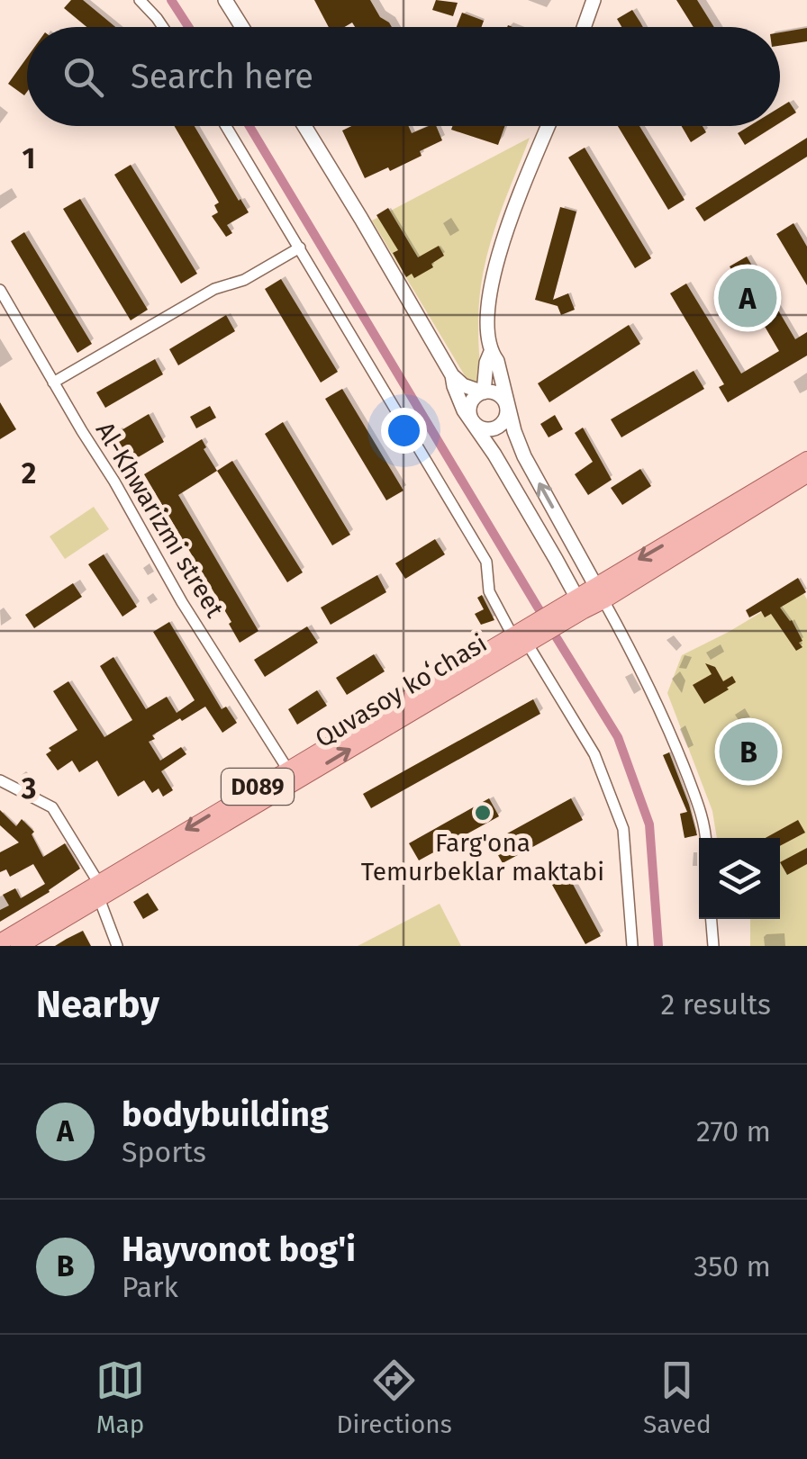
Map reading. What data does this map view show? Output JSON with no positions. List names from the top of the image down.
{
  "streets": {
    "main road": ["Quvasoy koʻchasi", "D089"],
    "street": ["Al-Khwarizmi street"]
  },
  "crossings": [
    ["Al-Khwarizmi street", "Quvasoy koʻchasi"],
    ["Quvasoy koʻchasi", "D089"]
  ],
  "places": ["Farg'ona Temurbeklar maktabi"],
  "page": {
    "search": "Search here",
    "pins": ["A", "B"],
    "heading": ["Nearby", "2 results"],
    "list": [
      {
        "mark": "A",
        "name": "bodybuilding",
        "note": "Sports",
        "value": "270 m"
      },
      {
        "mark": "B",
        "name": "Hayvonot bog'i",
        "note": "Park",
        "value": "350 m"
      }
    ],
    "nav": ["Map", "Directions", "Saved"]
  },
  "grid": {
    "rows": ["1", "2", "3"]
  }
}
